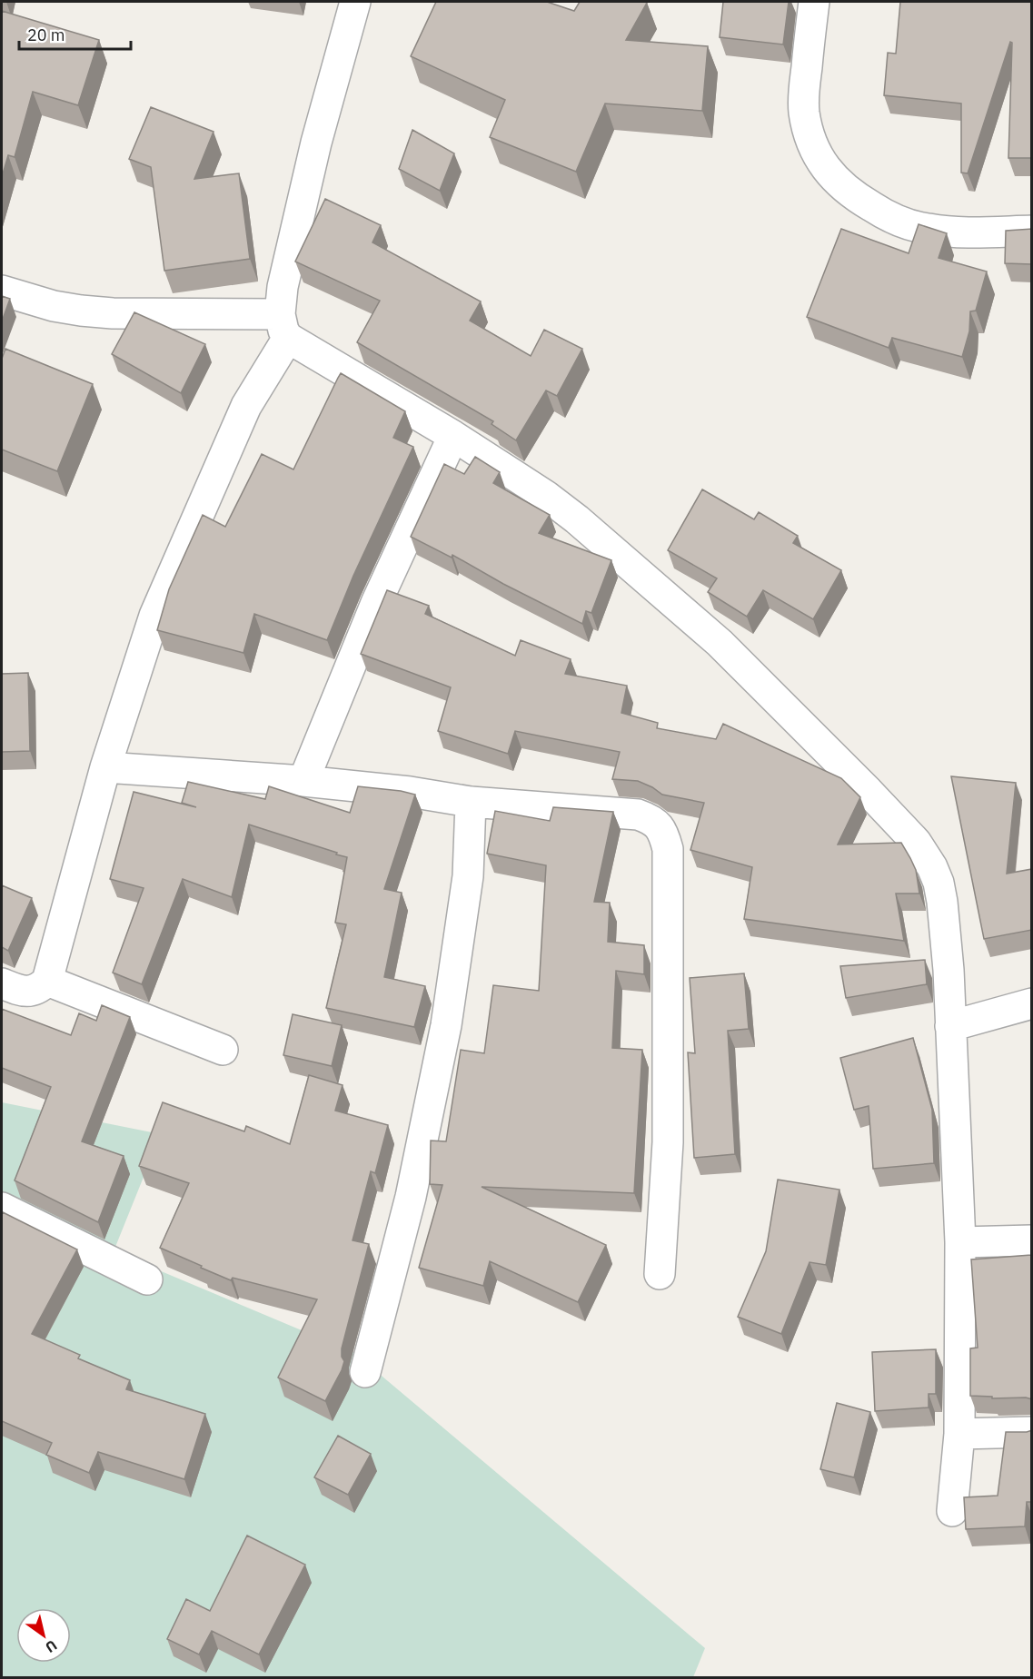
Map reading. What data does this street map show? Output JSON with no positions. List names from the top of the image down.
{
  "scale_bar": "20 m",
  "north": "bottom right"
}
